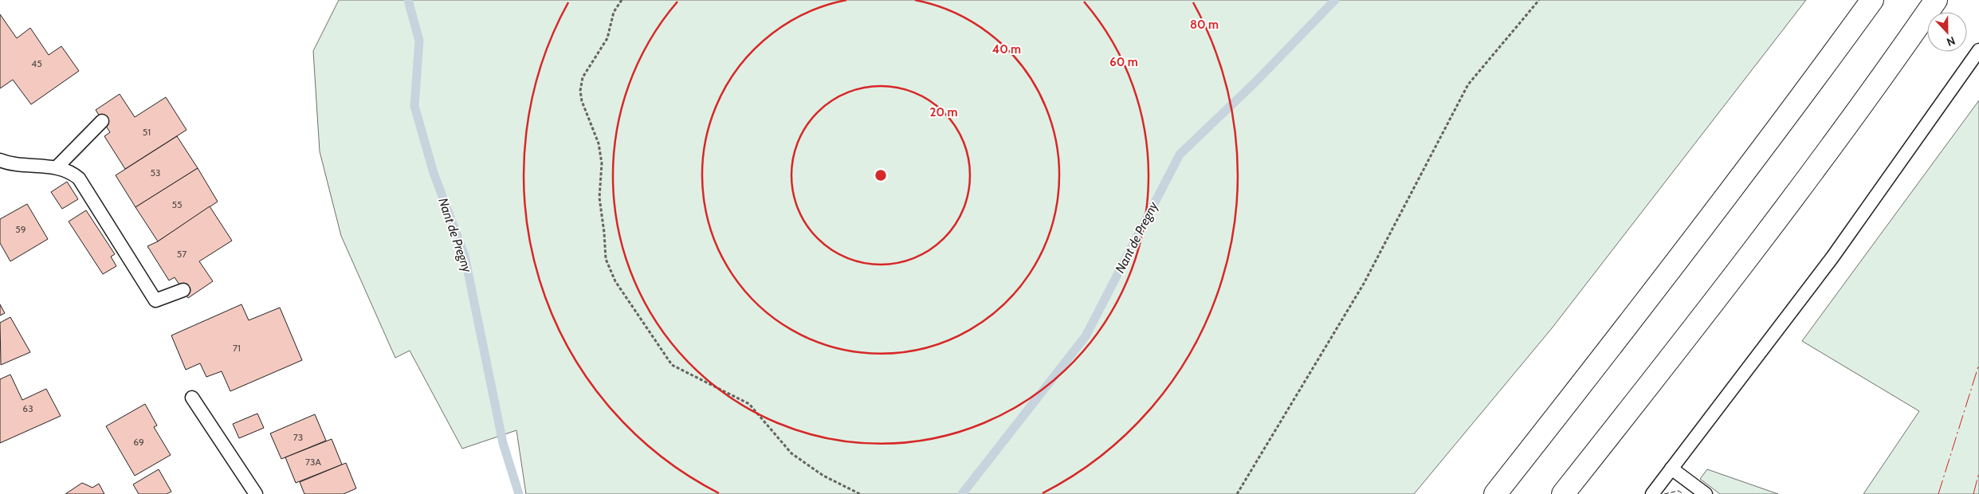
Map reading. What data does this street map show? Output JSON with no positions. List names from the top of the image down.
{
  "water": ["Nant de Pregny"],
  "house_numbers": [
    "45",
    "51",
    "53",
    "55",
    "59",
    "57",
    "71",
    "63",
    "73",
    "69",
    "73A"
  ],
  "north": "bottom",
  "rings": [
    "80 m",
    "40 m",
    "60 m",
    "20 m"
  ]
}
